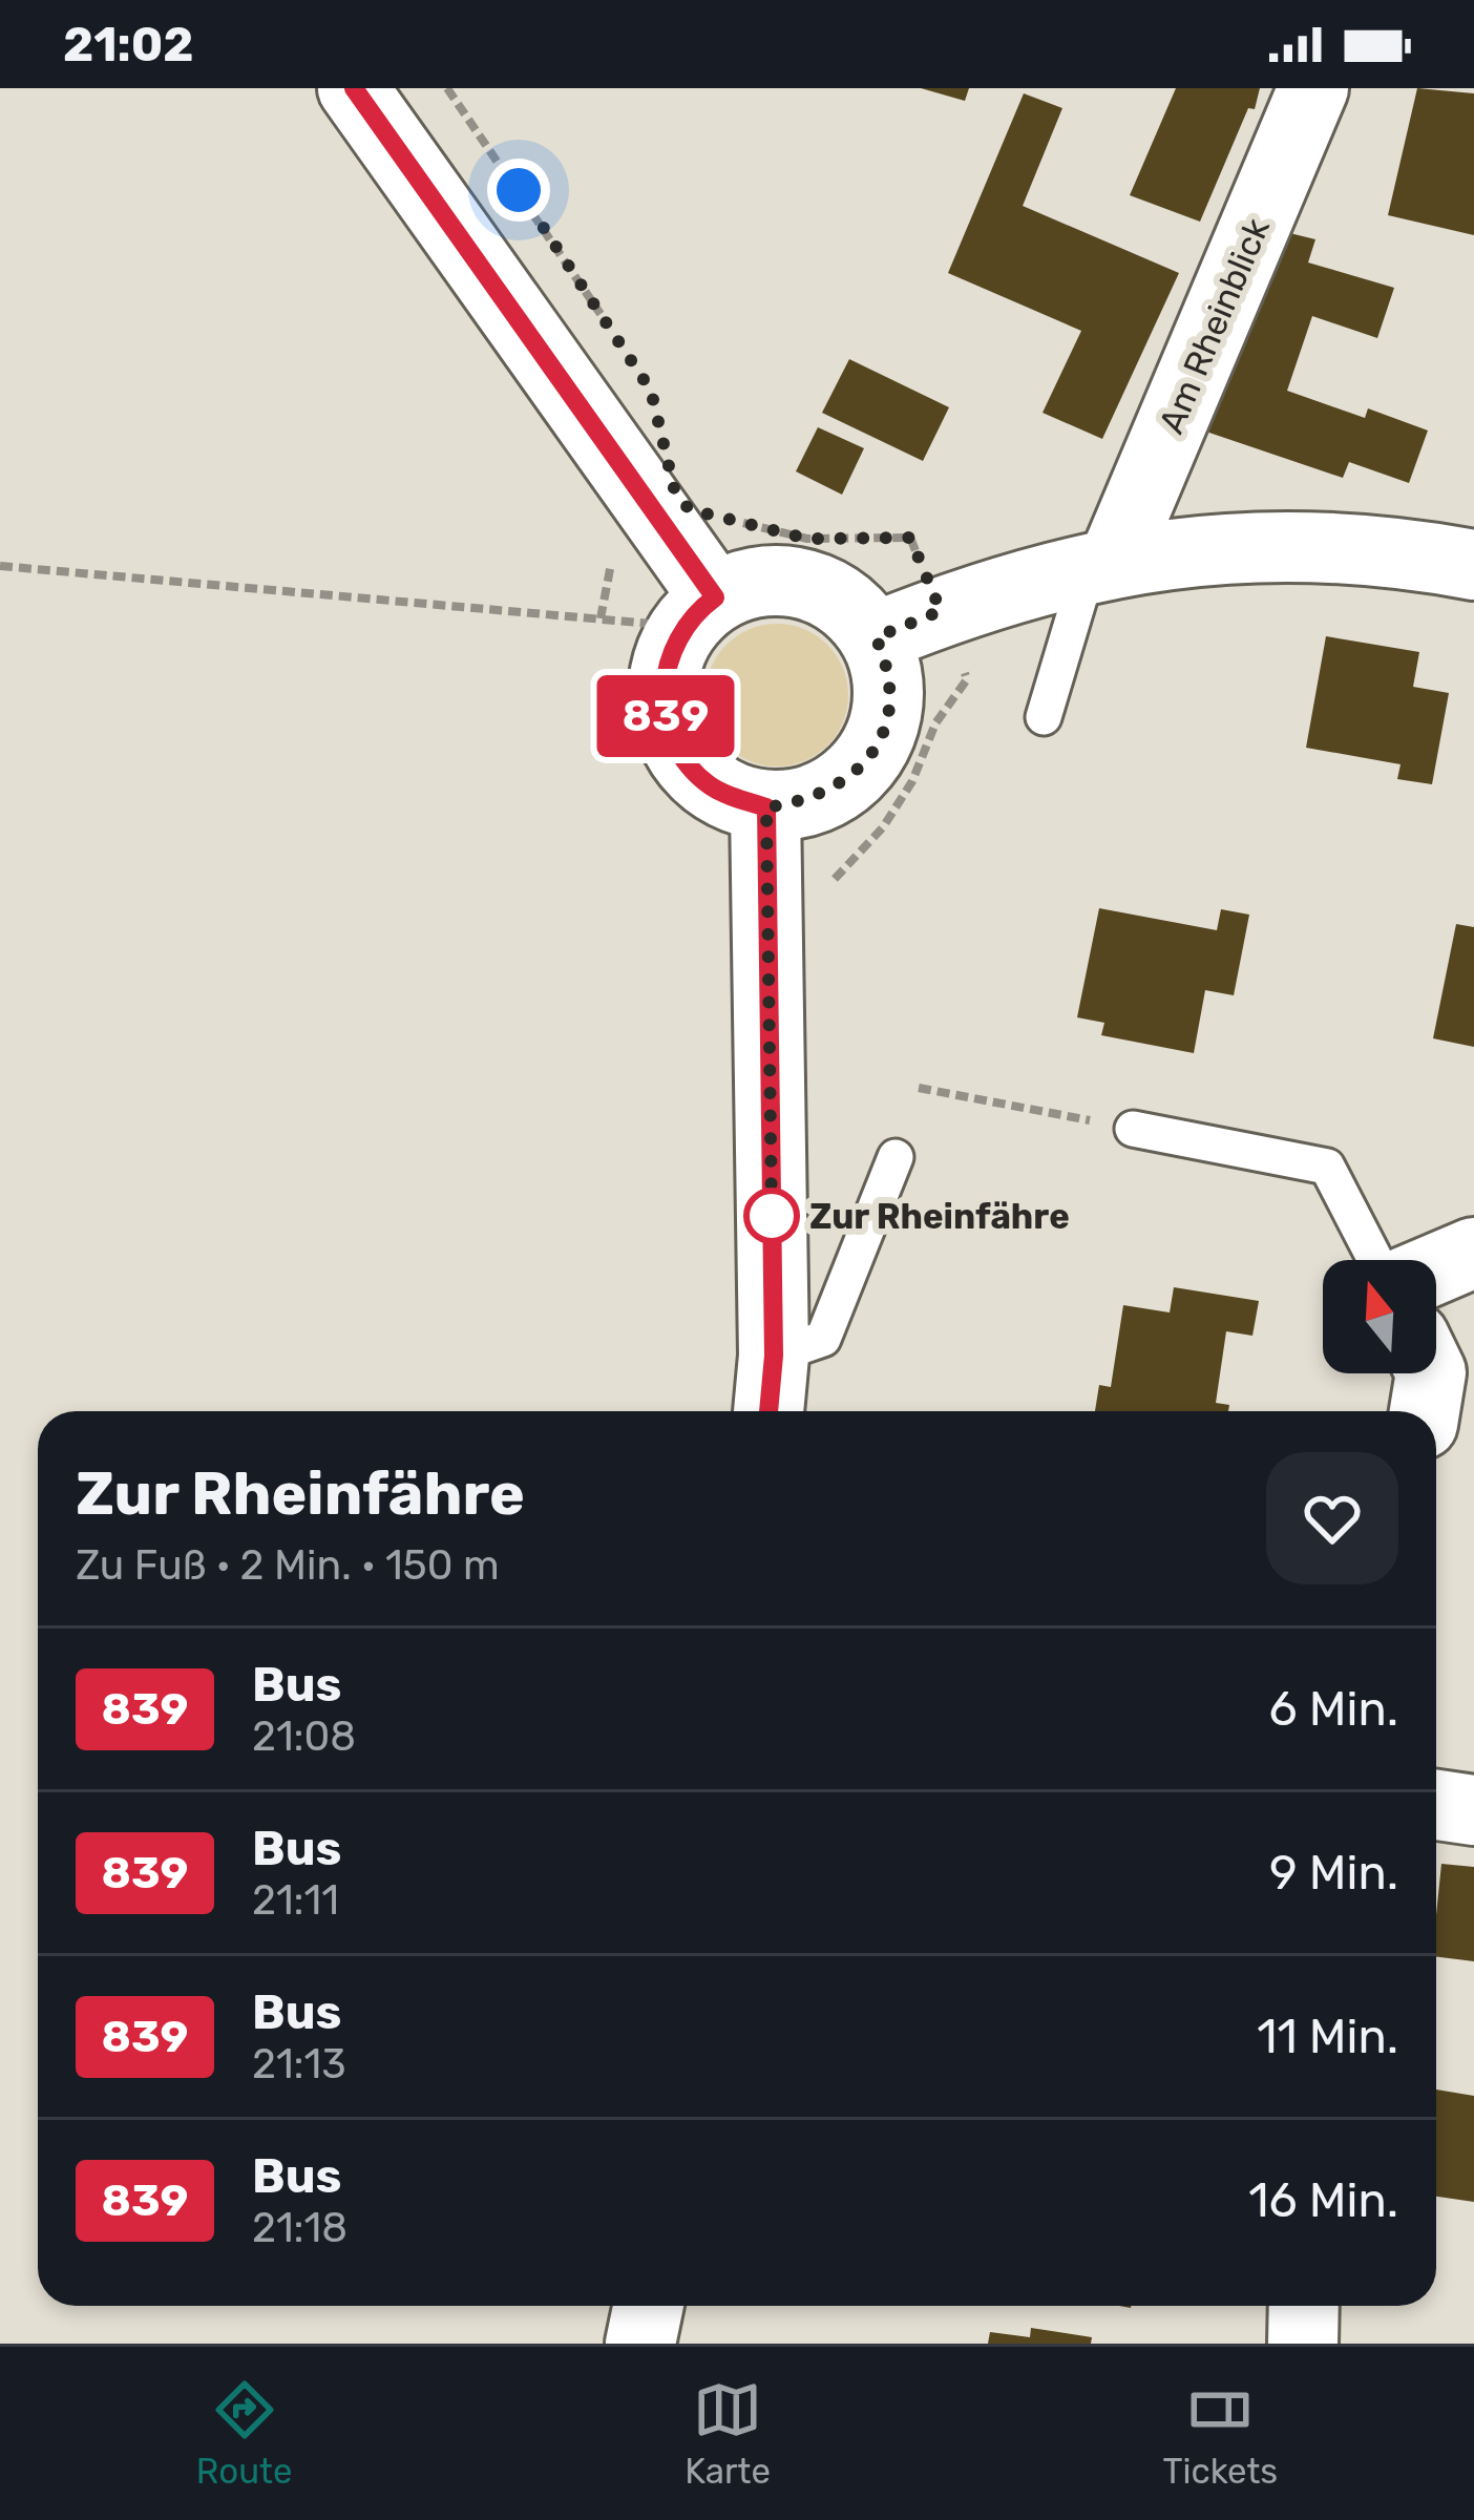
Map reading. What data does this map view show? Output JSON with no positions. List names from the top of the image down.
{
  "streets": {
    "street": ["Am Rheinblick"]
  },
  "places": ["Zur Rheinfähre"],
  "lines": ["bus line 839"],
  "north": "top",
  "page": {
    "status": "21:02",
    "on_map": "839",
    "heading": ["Zur Rheinfähre", "Zu Fuß · 2 Min. · 150 m"],
    "list": [
      {
        "mark": "839",
        "name": "Bus",
        "note": "21:08",
        "value": "6 Min."
      },
      {
        "mark": "839",
        "name": "Bus",
        "note": "21:11",
        "value": "9 Min."
      },
      {
        "mark": "839",
        "name": "Bus",
        "note": "21:13",
        "value": "11 Min."
      },
      {
        "mark": "839",
        "name": "Bus",
        "note": "21:18",
        "value": "16 Min."
      }
    ],
    "tabs": ["Route", "Karte", "Tickets"]
  }
}
